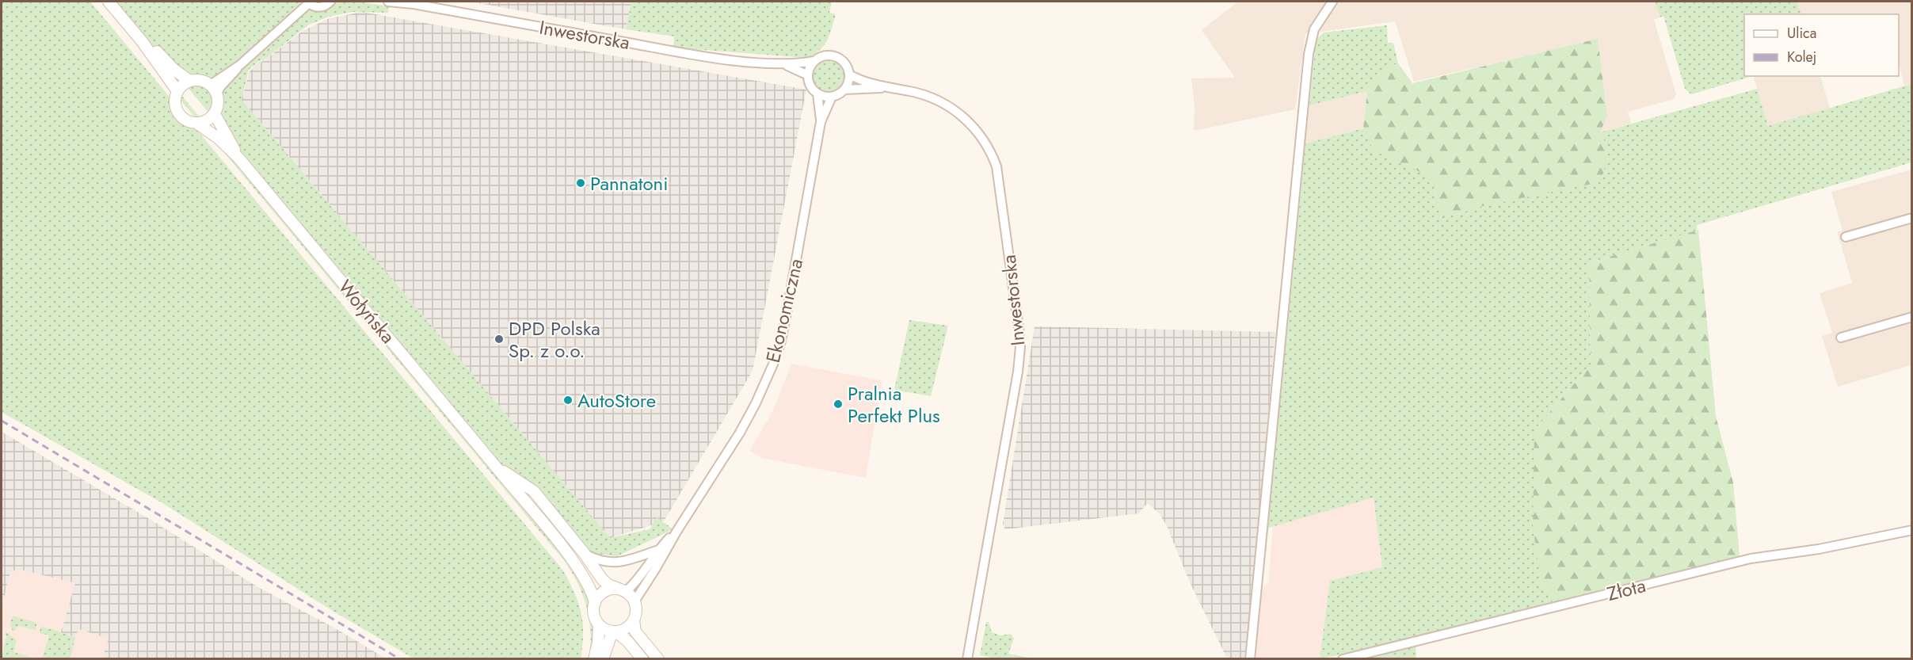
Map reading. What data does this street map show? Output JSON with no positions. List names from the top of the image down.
{
  "streets": {
    "main road": ["Wołyńska"],
    "street": ["Inwestorska", "Ekonomiczna", "Złota"]
  },
  "crossings": [
    ["Inwestorska", "Ekonomiczna"],
    ["Ekonomiczna", "Wołyńska"]
  ],
  "places": [
    "Pannatoni",
    "DPD Polska Sp. z o.o.",
    "AutoStore",
    "Pralnia Perfekt Plus"
  ],
  "legend": ["Ulica", "Kolej"]
}
